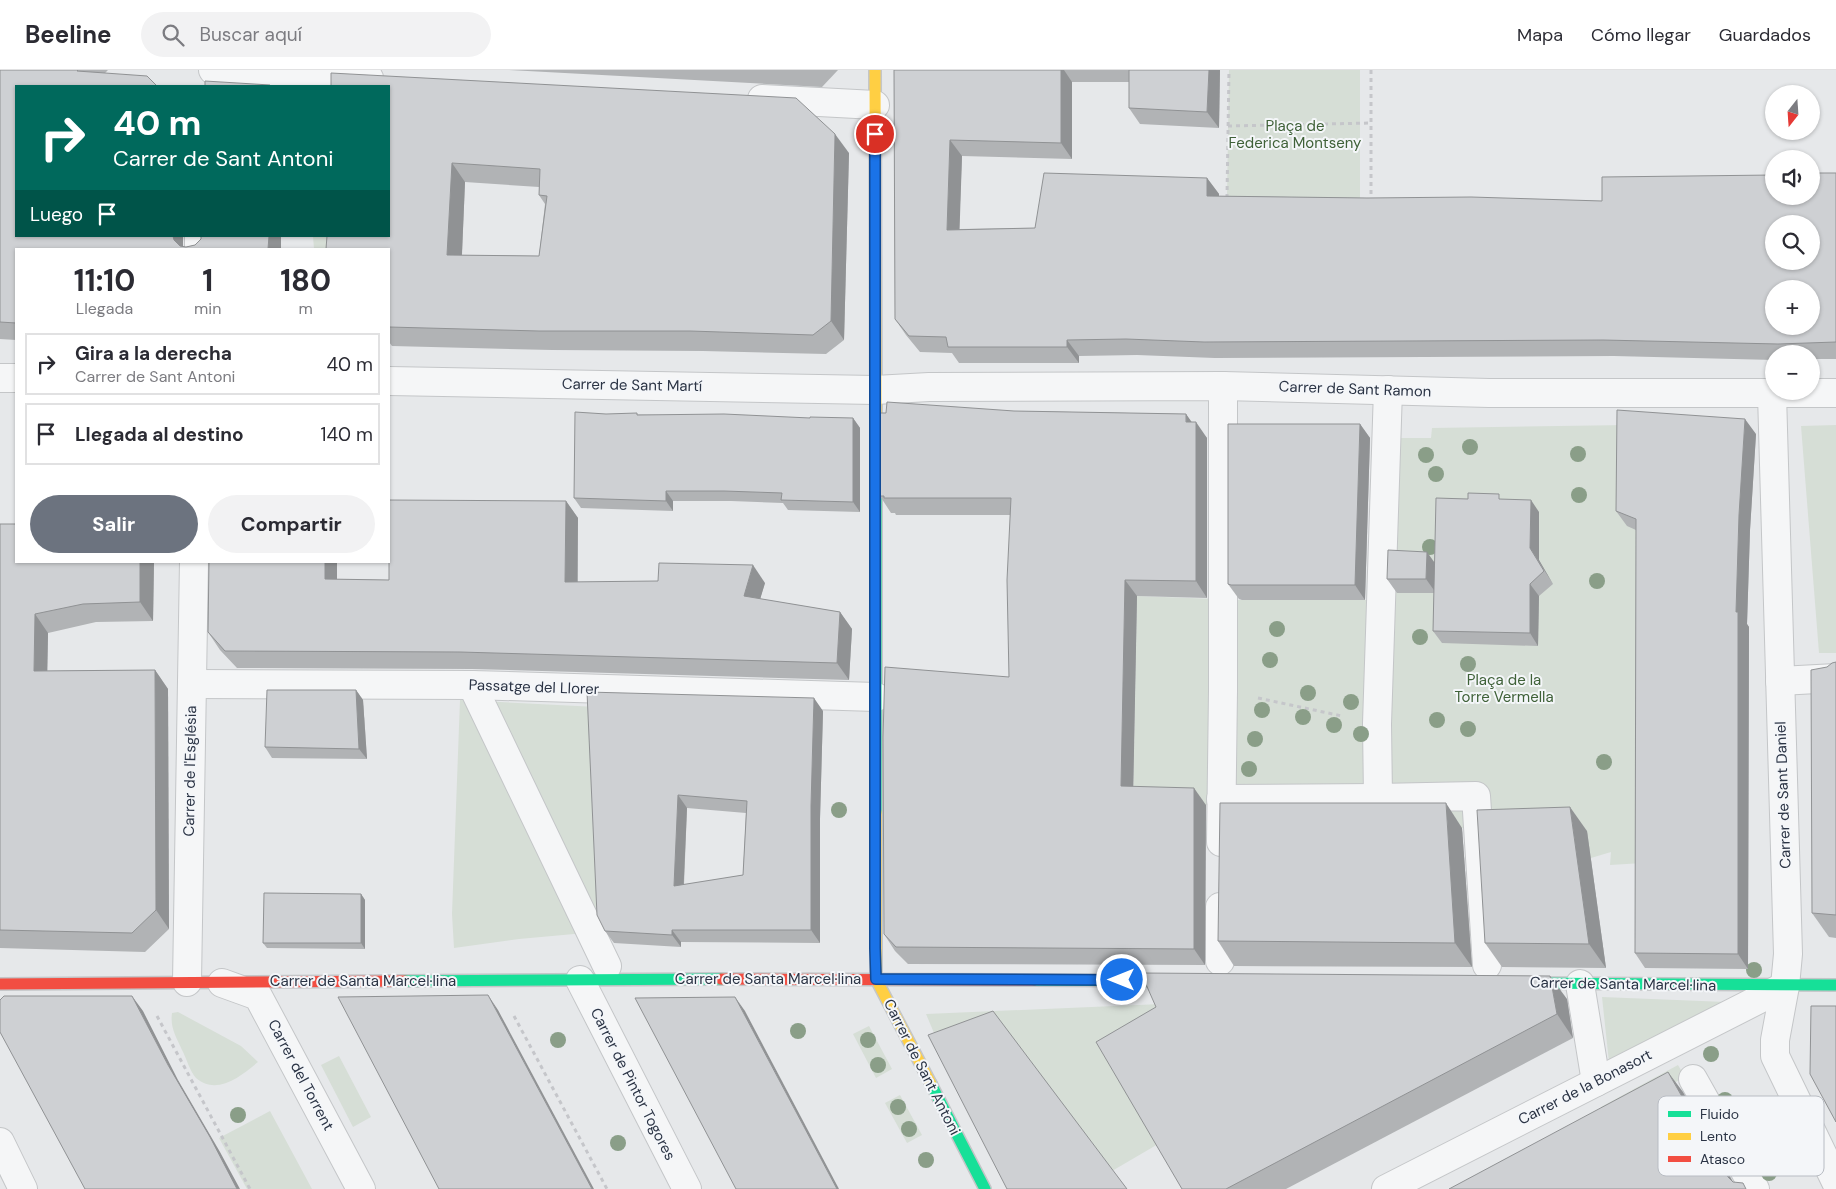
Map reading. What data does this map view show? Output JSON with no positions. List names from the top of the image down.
{
  "streets": {
    "street": [
      "Carrer de Sant Martí",
      "Carrer de Sant Ramon",
      "Passatge del Llorer",
      "Carrer de l'Església",
      "Carrer de Sant Daniel",
      "Carrer de Santa Marcel·lina",
      "Carrer de Sant Antoni",
      "Carrer del Torrent",
      "Carrer de Pintor Togores",
      "Carrer de la Bonasort"
    ]
  },
  "crossings": [
    ["Carrer de Sant Martí", "Carrer de Sant Ramon"],
    ["Carrer de Sant Martí", "Carrer de Sant Antoni"],
    ["Carrer de Sant Ramon", "Carrer de Sant Antoni"],
    ["Passatge del Llorer", "Carrer de l'Església"],
    ["Passatge del Llorer", "Carrer de Sant Antoni"],
    ["Carrer de l'Església", "Carrer de Santa Marcel·lina"],
    ["Carrer de Sant Daniel", "Carrer de Santa Marcel·lina"],
    ["Carrer de Sant Daniel", "Carrer de la Bonasort"],
    ["Carrer de Santa Marcel·lina", "Carrer de Sant Antoni"],
    ["Carrer de Santa Marcel·lina", "Carrer del Torrent"],
    ["Carrer de Santa Marcel·lina", "Carrer de Pintor Togores"],
    ["Carrer de Santa Marcel·lina", "Carrer de la Bonasort"]
  ],
  "parks": ["Plaça de Federica Montseny", "Plaça de la Torre Vermella"],
  "legend": ["Fluido", "Lento", "Atasco"],
  "north": "bottom",
  "page": {
    "header": "Beeline",
    "search": "Buscar aquí",
    "nav": ["Mapa", "Cómo llegar", "Guardados"],
    "map_buttons": ["+", "−"],
    "turn": ["40 m", "Carrer de Sant Antoni"],
    "then": "Luego",
    "eta": [
      "11:10",
      "Llegada",
      "1",
      "min",
      "180",
      "m"
    ],
    "list": [
      {
        "name": "Gira a la derecha",
        "note": "Carrer de Sant Antoni",
        "value": "40 m"
      },
      {
        "name": "Llegada al destino",
        "value": "140 m"
      }
    ],
    "buttons": ["Salir", "Compartir"]
  }
}
